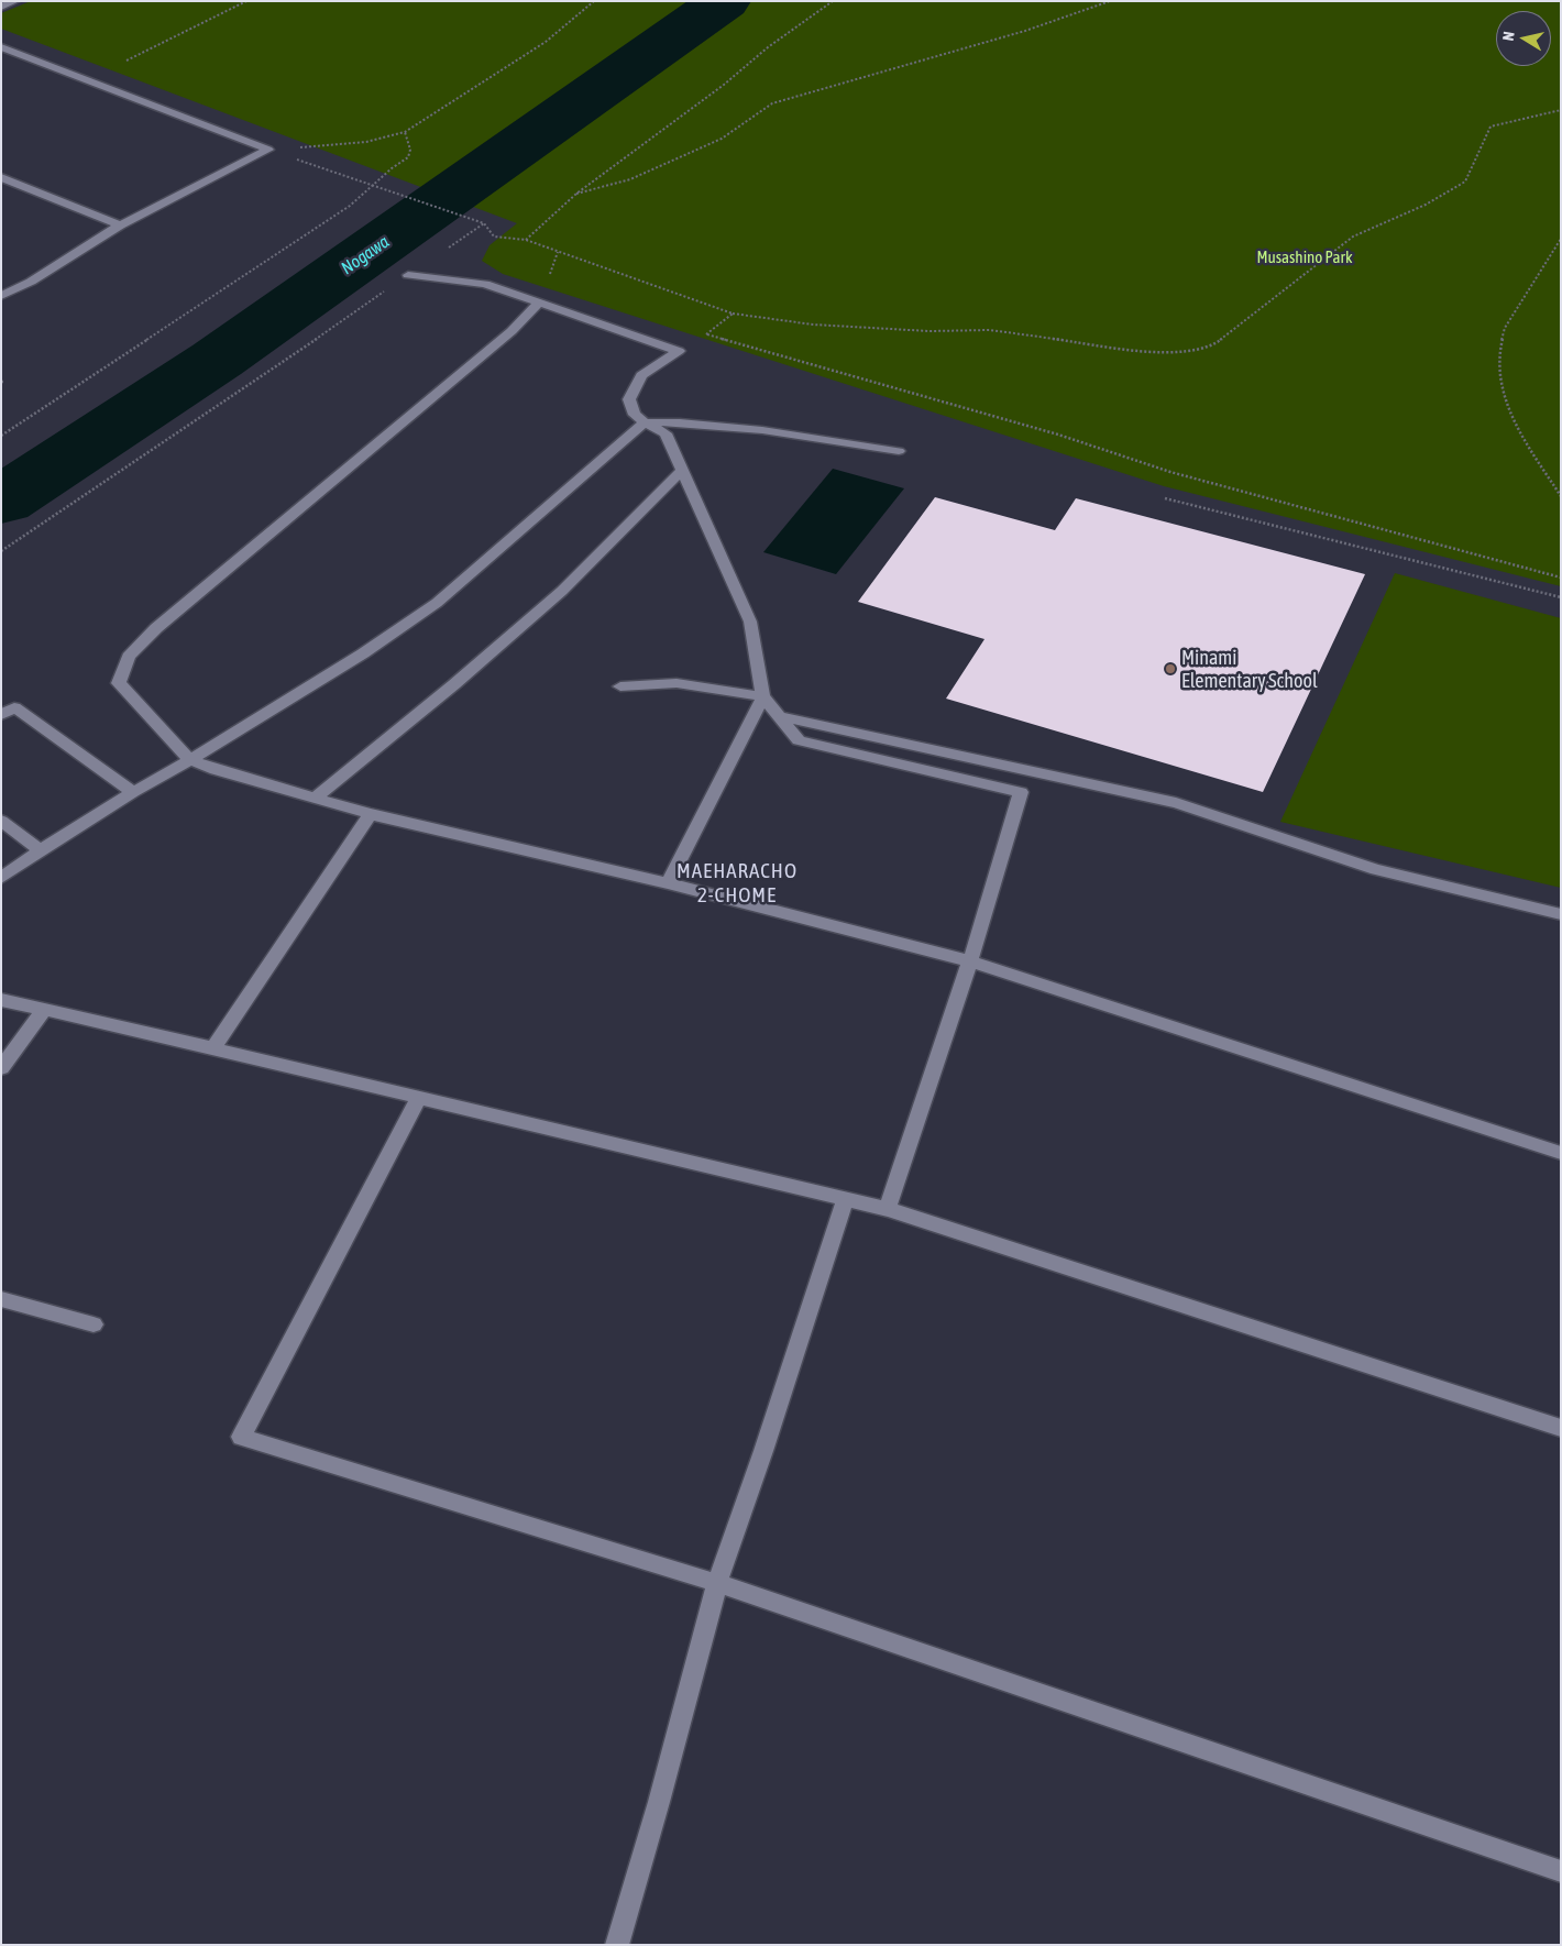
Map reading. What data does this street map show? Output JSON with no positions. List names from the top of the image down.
{
  "districts": ["MAEHARACHO 2-CHOME"],
  "water": ["Nogawa"],
  "parks": ["Musashino Park"],
  "places": ["Minami Elementary School"],
  "north": "left"
}
